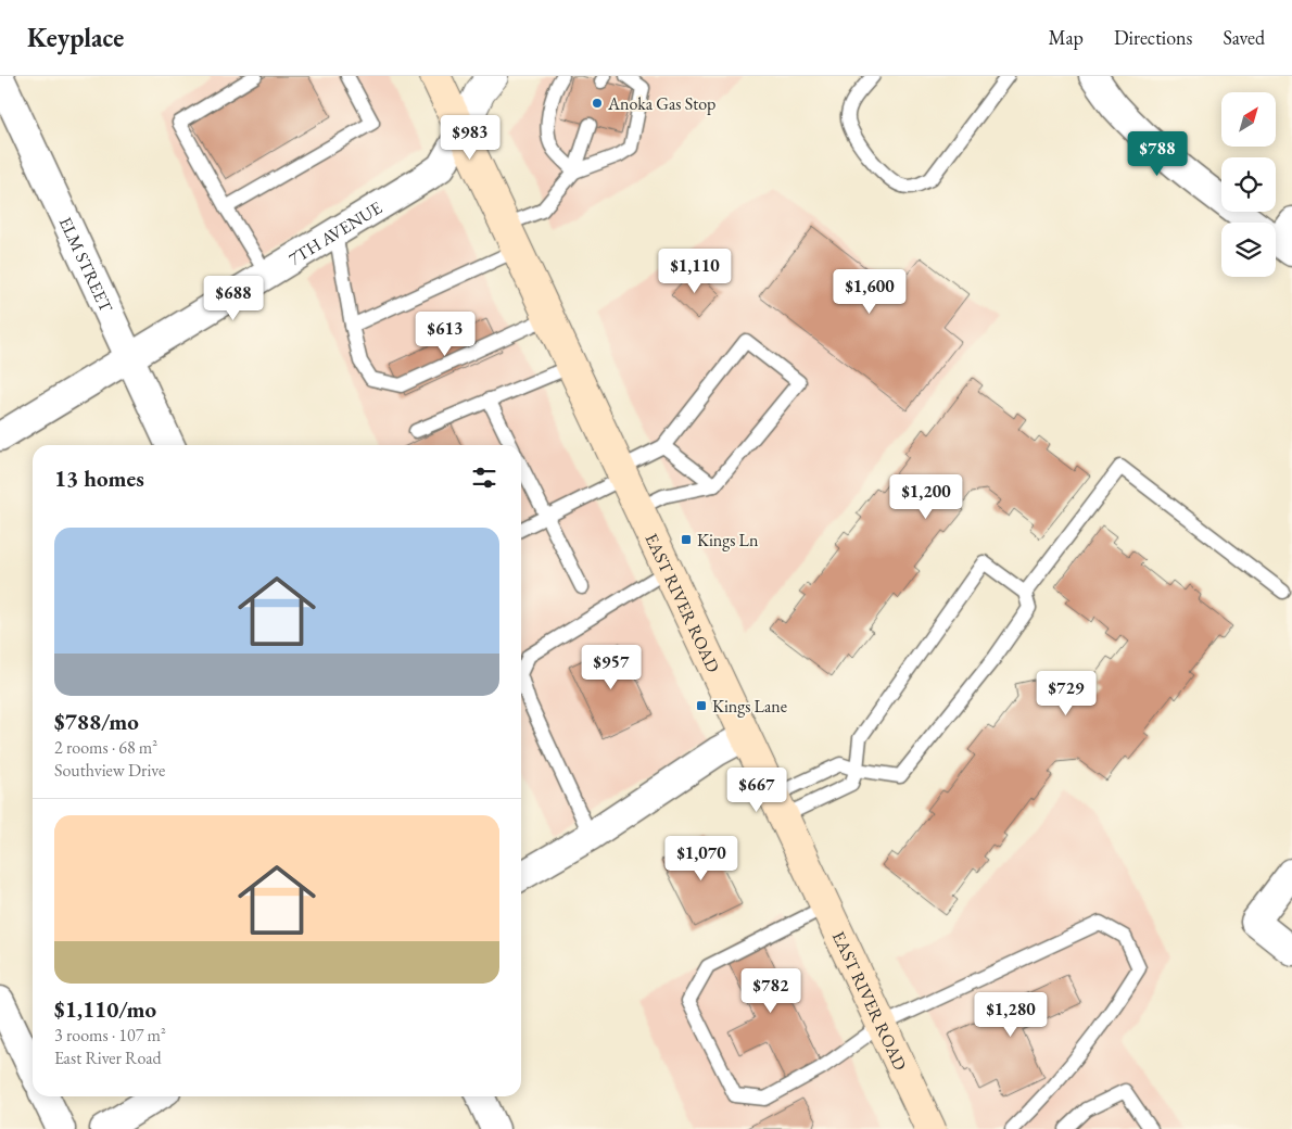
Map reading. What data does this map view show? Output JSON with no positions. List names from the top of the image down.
{
  "streets": {
    "main road": ["EAST RIVER ROAD"],
    "street": ["7TH AVENUE", "ELM STREET"]
  },
  "crossings": [
    ["7TH AVENUE", "ELM STREET"],
    ["7TH AVENUE", "EAST RIVER ROAD"]
  ],
  "places": {
    "other": ["Anoka Gas Stop"],
    "transit": ["Kings Ln", "Kings Lane"]
  },
  "north": "top right",
  "page": {
    "header": "Keyplace",
    "nav": ["Map", "Directions", "Saved"],
    "price": [
      "$983",
      "$788",
      "$1,110",
      "$1,600",
      "$688",
      "$613",
      "$1,200",
      "$957",
      "$729",
      "$667",
      "$1,070",
      "$782",
      "$1,280"
    ],
    "heading": "13 homes",
    "list": [
      {
        "name": "$788/mo",
        "note": "2 rooms · 68 m² · Southview Drive"
      },
      {
        "name": "$1,110/mo",
        "note": "3 rooms · 107 m² · East River Road"
      }
    ]
  }
}
